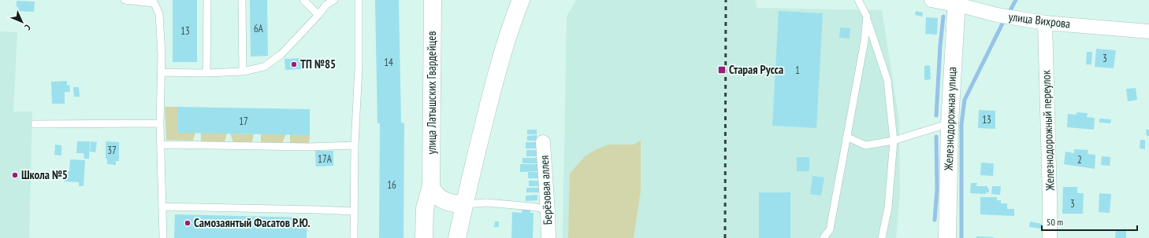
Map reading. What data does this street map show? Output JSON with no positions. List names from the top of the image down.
{
  "streets": {
    "main road": ["улица Латышских Гвардейцев", "Железнодорожная улица"],
    "street": ["улица Вихрова", "Железнодорожный переулок", "Берёзовая аллея"]
  },
  "crossings": [
    ["улица Вихрова", "Железнодорожная улица"],
    ["улица Вихрова", "Железнодорожный переулок"]
  ],
  "places": {
    "other": ["ТП №85", "Школа №5", "Самозаянтый Фасатов Р.Ю."],
    "transit": ["Старая Русса"]
  },
  "house_numbers": [
    "6А",
    "13",
    "3",
    "14",
    "1",
    "13",
    "17",
    "37",
    "17А",
    "2",
    "16",
    "3"
  ],
  "scale_bar": "50 m",
  "north": "bottom right"
}
